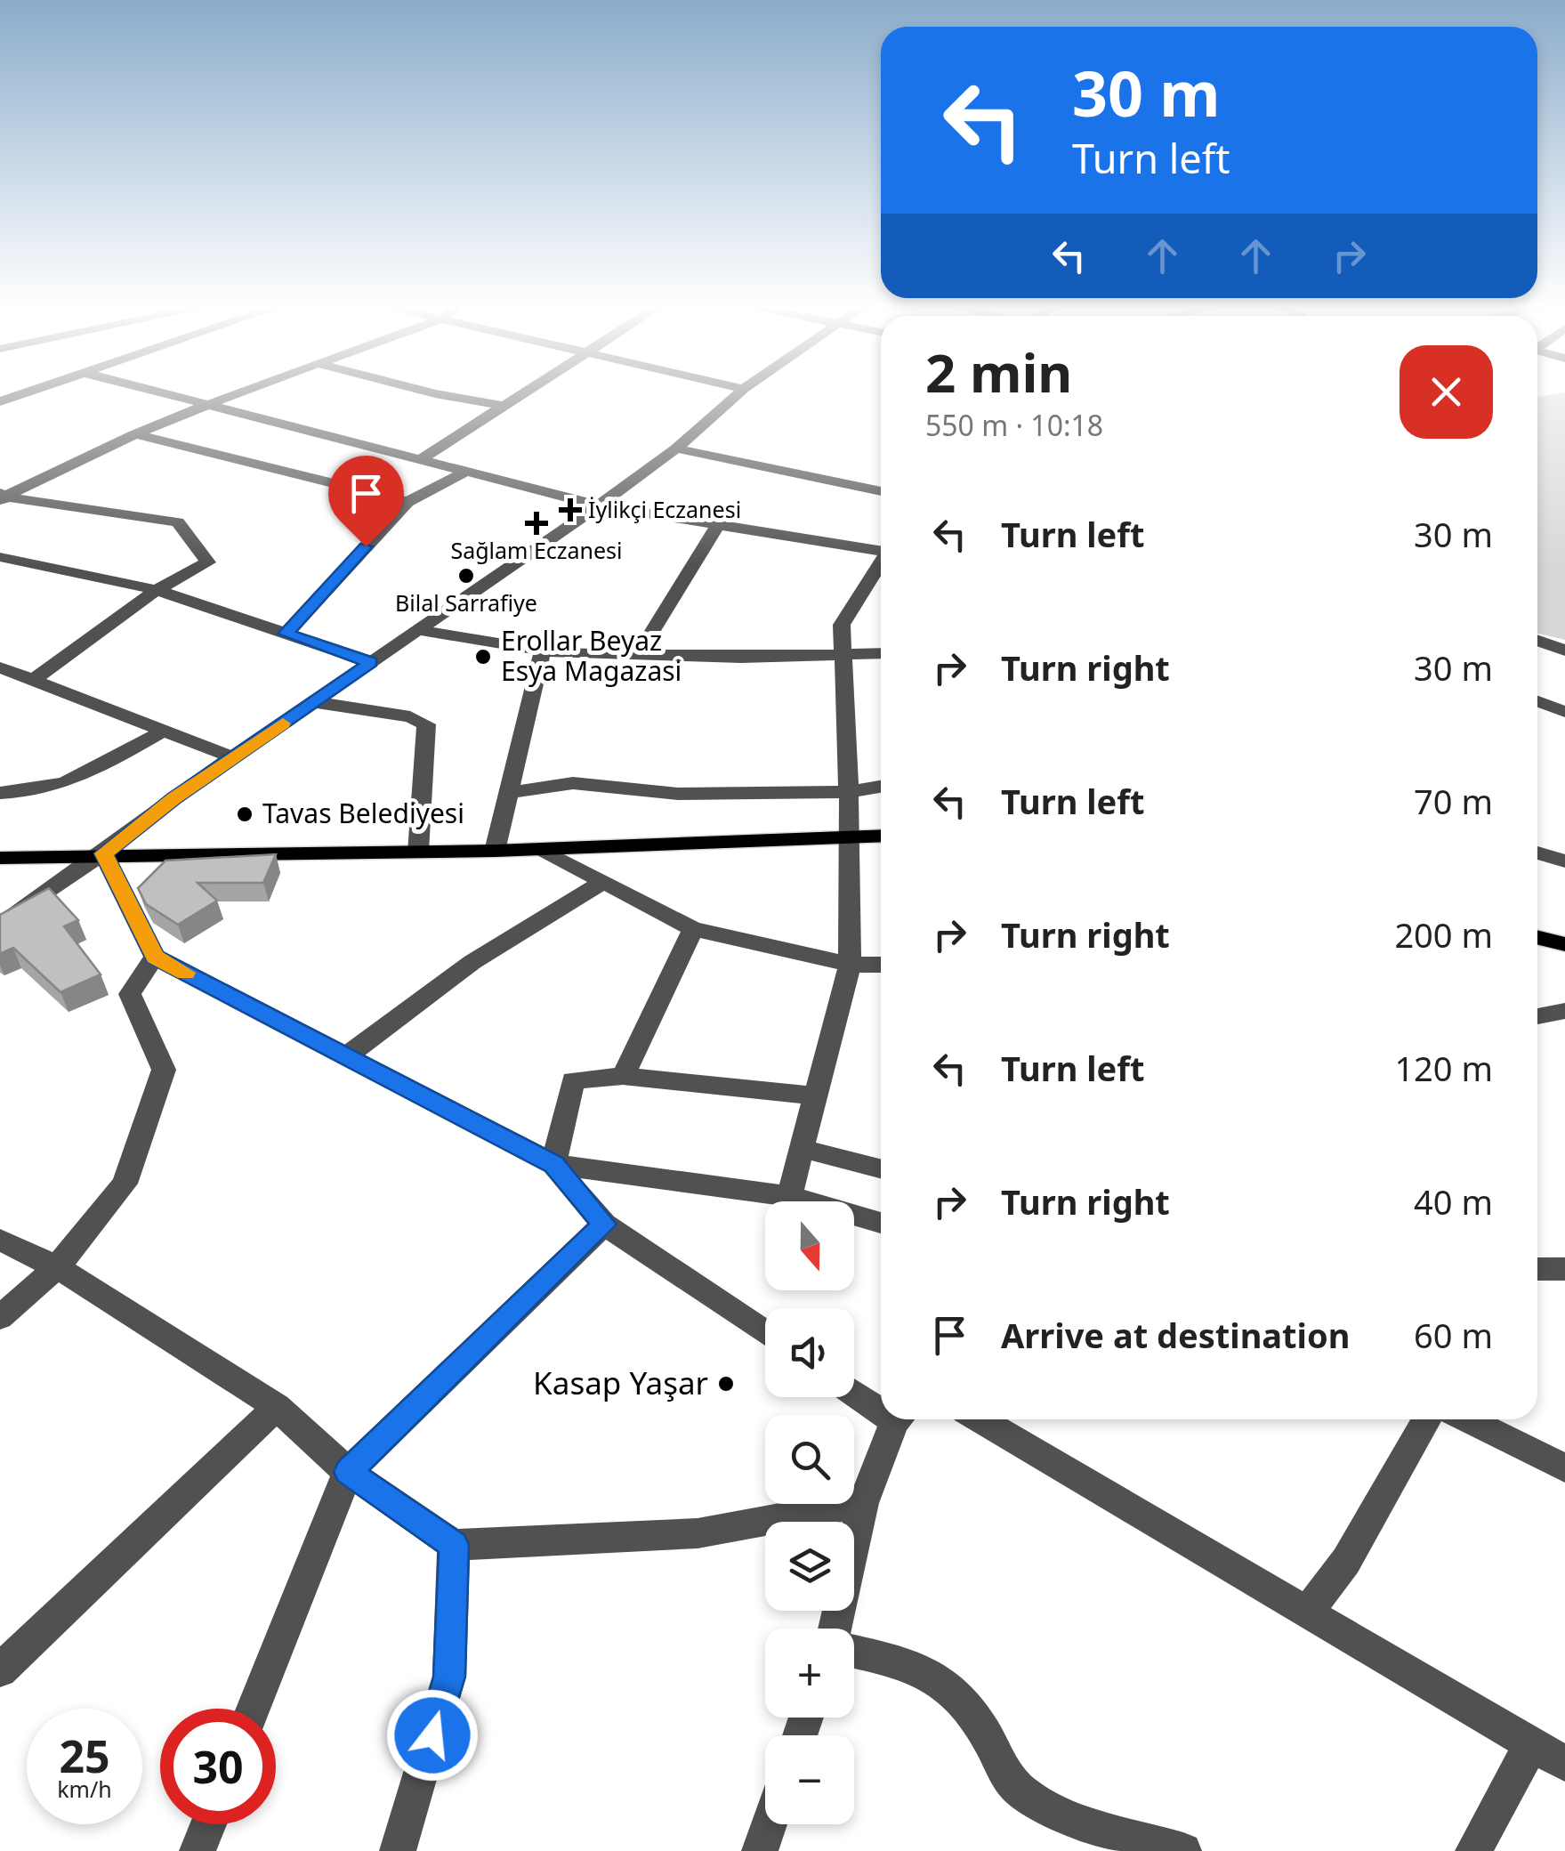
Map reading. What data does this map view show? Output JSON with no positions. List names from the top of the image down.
{
  "places": {
    "health": ["İylikçi Eczanesi", "Sağlam Eczanesi"],
    "other": [
      "Bilal Sarrafiye",
      "Erollar Beyaz Esya Magazasi",
      "Tavas Belediyesi",
      "Kasap Yaşar"
    ]
  },
  "north": "bottom",
  "page": {
    "turn": ["30 m", "Turn left"],
    "heading": ["2 min", "550 m · 10:18"],
    "list": [
      {
        "name": "Turn left",
        "value": "30 m"
      },
      {
        "name": "Turn right",
        "value": "30 m"
      },
      {
        "name": "Turn left",
        "value": "70 m"
      },
      {
        "name": "Turn right",
        "value": "200 m"
      },
      {
        "name": "Turn left",
        "value": "120 m"
      },
      {
        "name": "Turn right",
        "value": "40 m"
      },
      {
        "name": "Arrive at destination",
        "value": "60 m"
      }
    ],
    "map_buttons": ["+", "−"],
    "speed": "25 km/h",
    "limit": "30"
  }
}
